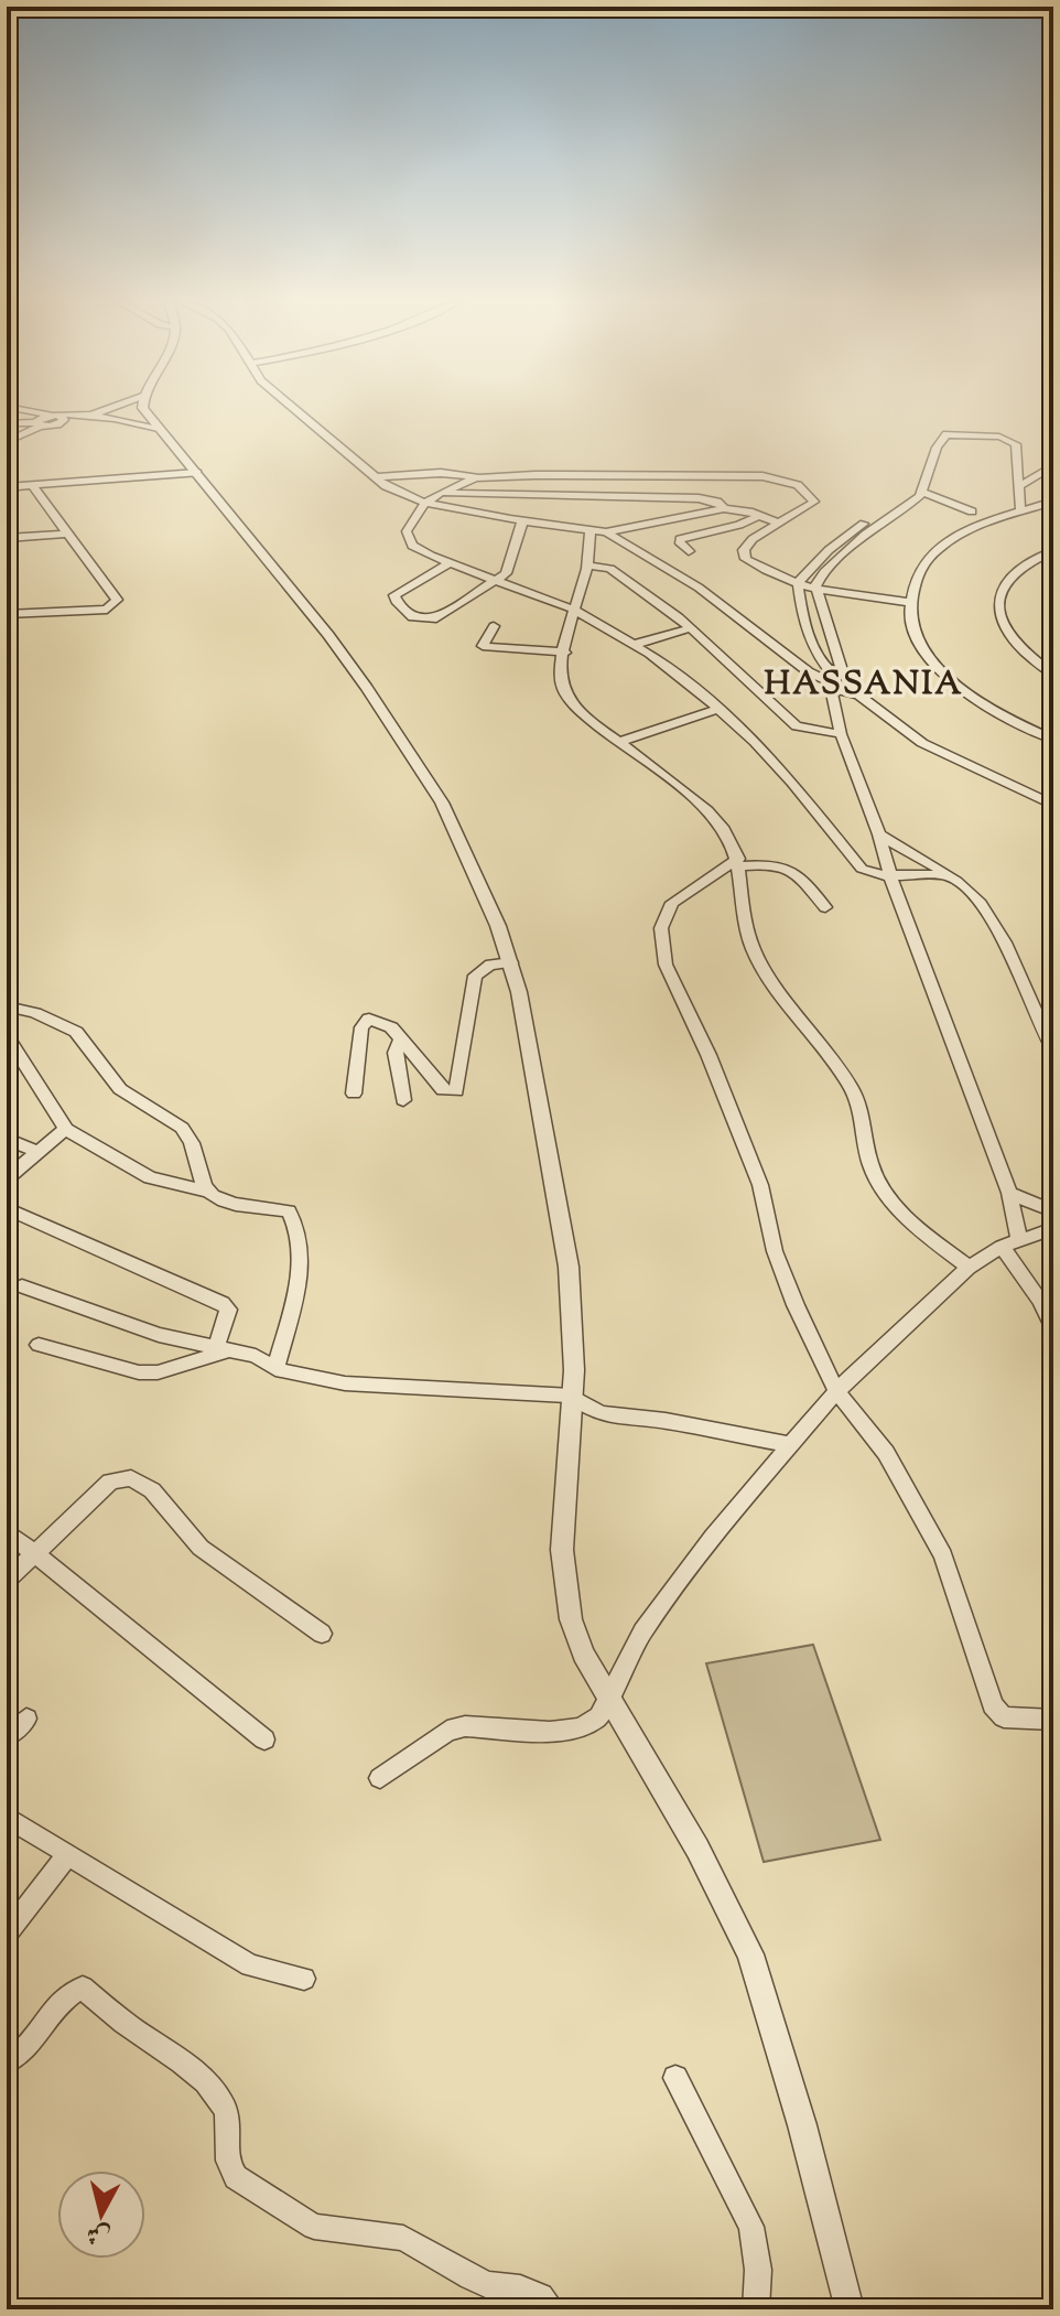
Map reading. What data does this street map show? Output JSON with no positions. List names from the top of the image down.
{
  "districts": ["HASSANIA"],
  "north": "bottom"
}
